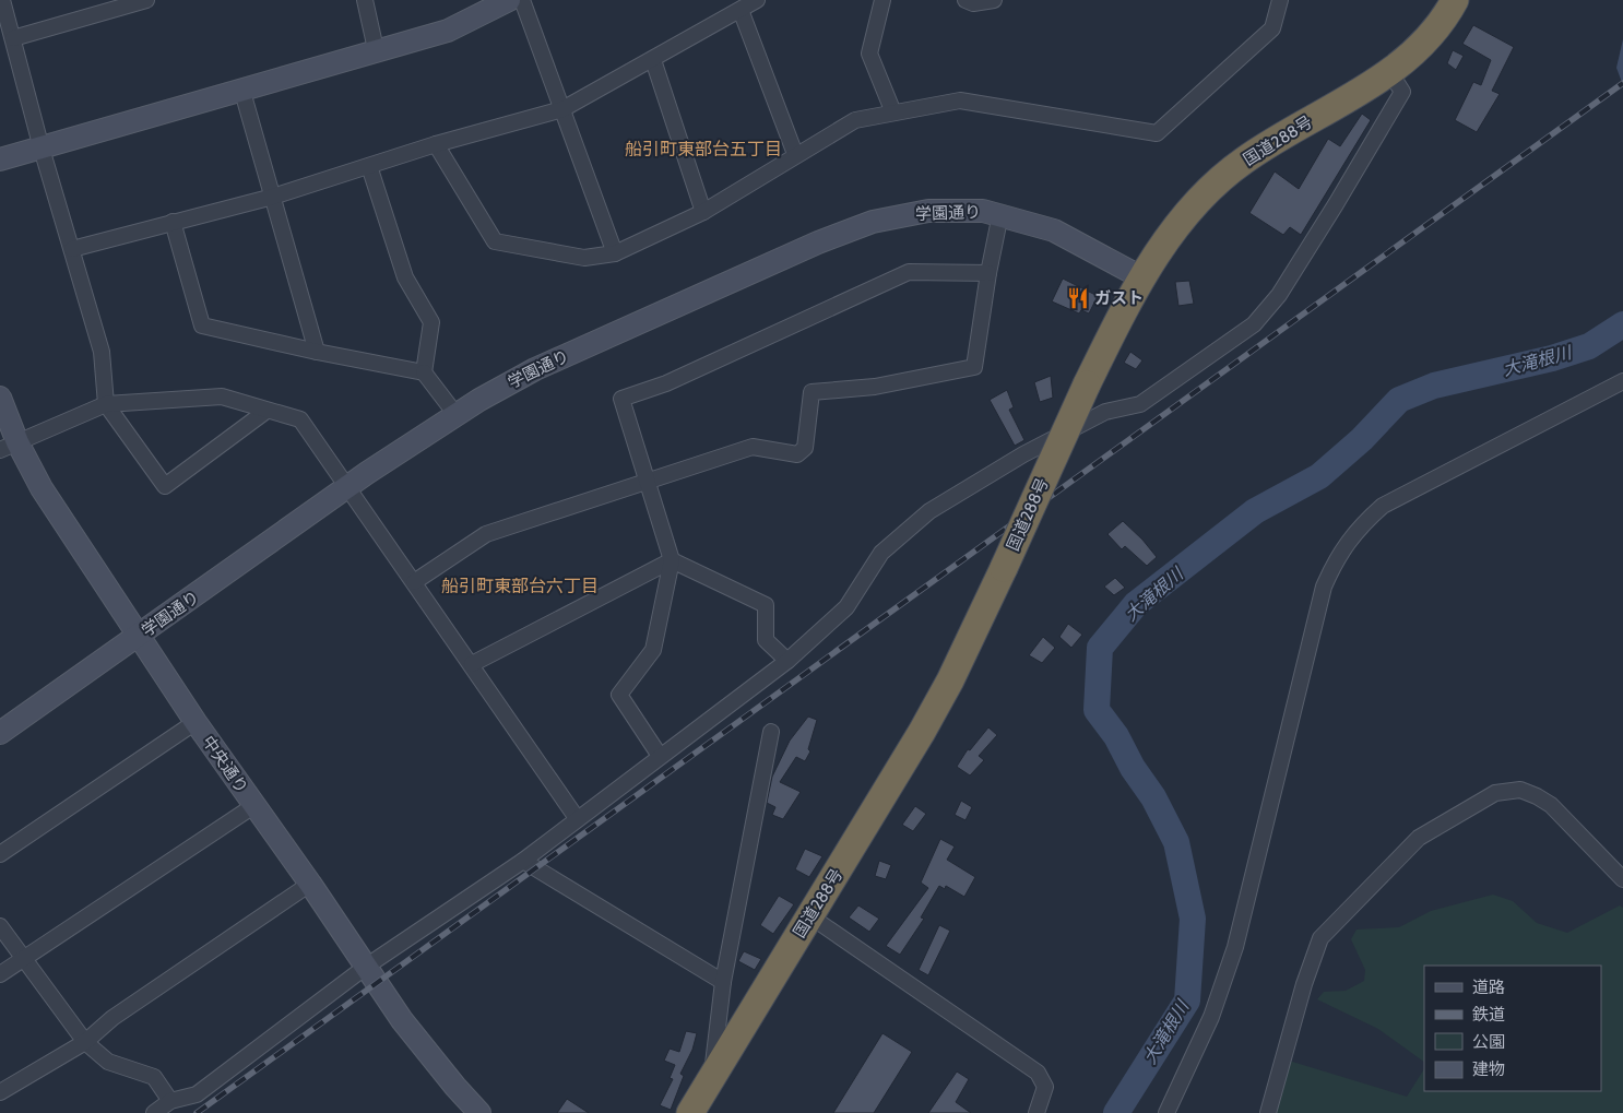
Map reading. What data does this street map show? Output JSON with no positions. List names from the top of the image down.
{
  "streets": {
    "highway": ["国道288号"],
    "street": ["学園通り", "中央通り"]
  },
  "crossings": [
    ["国道288号", "学園通り"],
    ["学園通り", "中央通り"]
  ],
  "districts": ["船引町東部台五丁目", "船引町東部台六丁目"],
  "water": ["大滝根川"],
  "places": {
    "restaurant": ["ガスト"]
  },
  "legend": [
    "道路",
    "鉄道",
    "公園",
    "建物"
  ]
}
